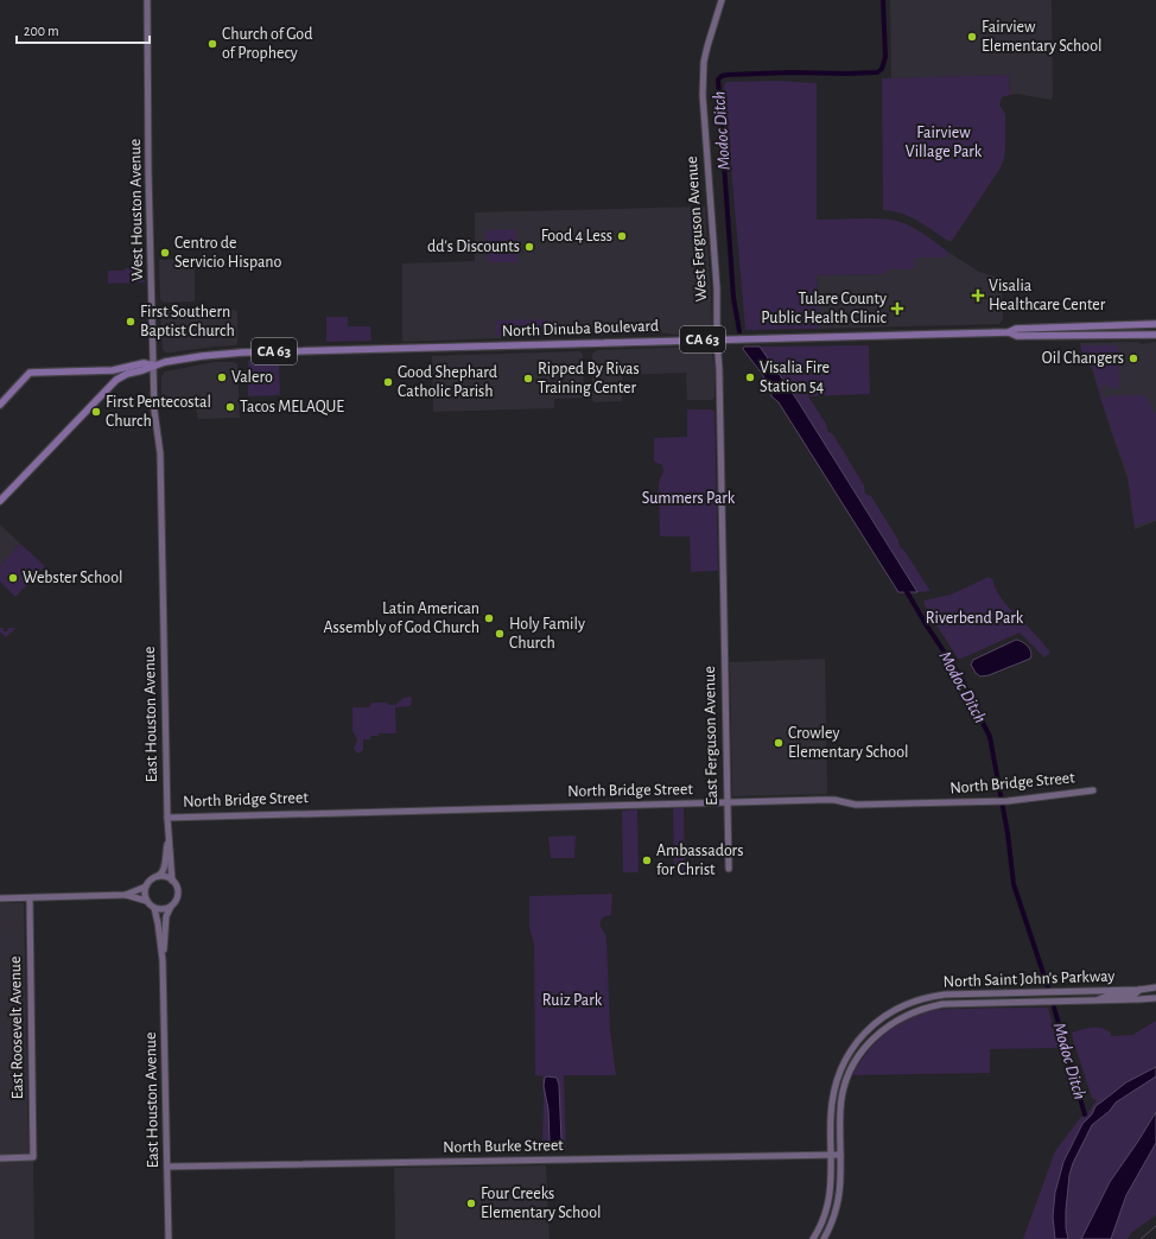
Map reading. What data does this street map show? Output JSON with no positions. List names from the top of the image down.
{
  "streets": {
    "main road": ["North Dinuba Boulevard", "CA 63"],
    "street": [
      "West Houston Avenue",
      "West Ferguson Avenue",
      "East Houston Avenue",
      "East Ferguson Avenue",
      "North Bridge Street",
      "North Saint John's Parkway",
      "East Roosevelt Avenue",
      "North Burke Street"
    ]
  },
  "crossings": [
    ["West Houston Avenue", "North Dinuba Boulevard"],
    ["West Houston Avenue", "CA 63"],
    ["West Houston Avenue", "East Houston Avenue"],
    ["West Ferguson Avenue", "North Dinuba Boulevard"],
    ["West Ferguson Avenue", "East Ferguson Avenue"],
    ["North Dinuba Boulevard", "CA 63"],
    ["East Houston Avenue", "North Bridge Street"],
    ["East Houston Avenue", "North Burke Street"],
    ["East Ferguson Avenue", "North Bridge Street"],
    ["North Saint John's Parkway", "North Burke Street"]
  ],
  "water": ["Modoc Ditch"],
  "parks": [
    "Fairview Village Park",
    "Summers Park",
    "Riverbend Park",
    "Ruiz Park"
  ],
  "places": {
    "other": [
      "Fairview Elementary School",
      "Church of God of Prophecy",
      "Food 4 Less",
      "dd's Discounts",
      "Centro de Servicio Hispano",
      "First Southern Baptist Church",
      "Oil Changers",
      "Valero",
      "Visalia Fire Station 54",
      "Ripped By Rivas Training Center",
      "Good Shephard Catholic Parish",
      "Tacos MELAQUE",
      "First Pentecostal Church",
      "Webster School",
      "Latin American Assembly of God Church",
      "Holy Family Church",
      "Crowley Elementary School",
      "Ambassadors for Christ",
      "Four Creeks Elementary School"
    ],
    "health": ["Visalia Healthcare Center", "Tulare County Public Health Clinic"]
  },
  "scale_bar": "200 m"
}
